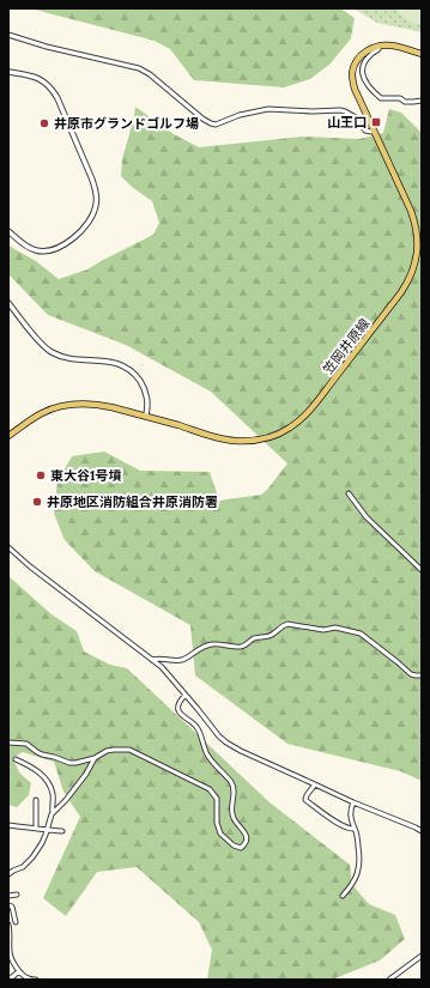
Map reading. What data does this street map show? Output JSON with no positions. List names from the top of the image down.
{
  "streets": {
    "main road": ["笠岡井原線"]
  },
  "places": {
    "transit": ["山王口"],
    "other": ["井原市グランドゴルフ場", "東大谷1号墳", "井原地区消防組合井原消防署"]
  }
}
